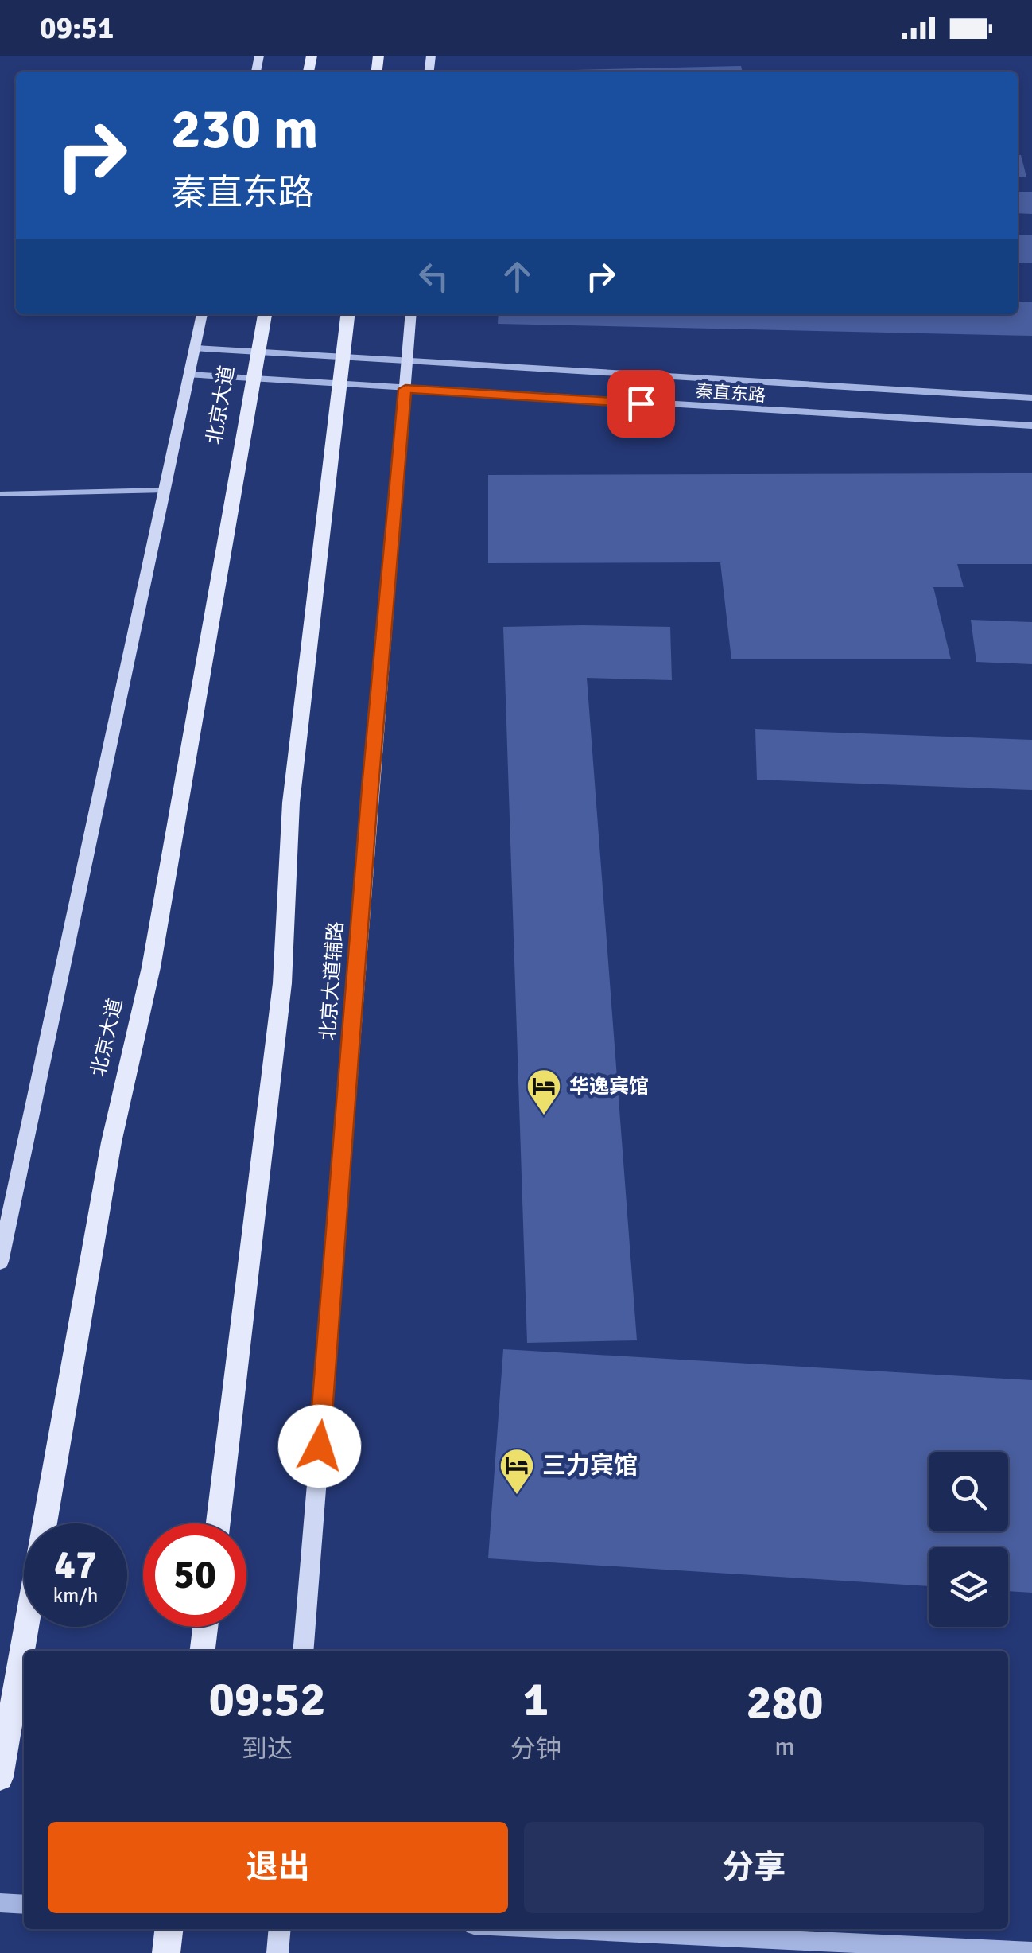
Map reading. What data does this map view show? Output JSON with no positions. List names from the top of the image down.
{
  "streets": {
    "main road": ["北京大道", "北京大道辅路"],
    "street": ["秦直东路"]
  },
  "crossings": [
    ["秦直东路", "北京大道"],
    ["秦直东路", "北京大道辅路"]
  ],
  "places": {
    "hotel": ["华逸宾馆", "三力宾馆"]
  },
  "page": {
    "status": "09:51",
    "turn": ["230 m", "秦直东路"],
    "speed": "47 km/h",
    "limit": "50",
    "eta": [
      "09:52",
      "到达",
      "1",
      "分钟",
      "280",
      "m"
    ],
    "buttons": ["退出", "分享"]
  }
}
